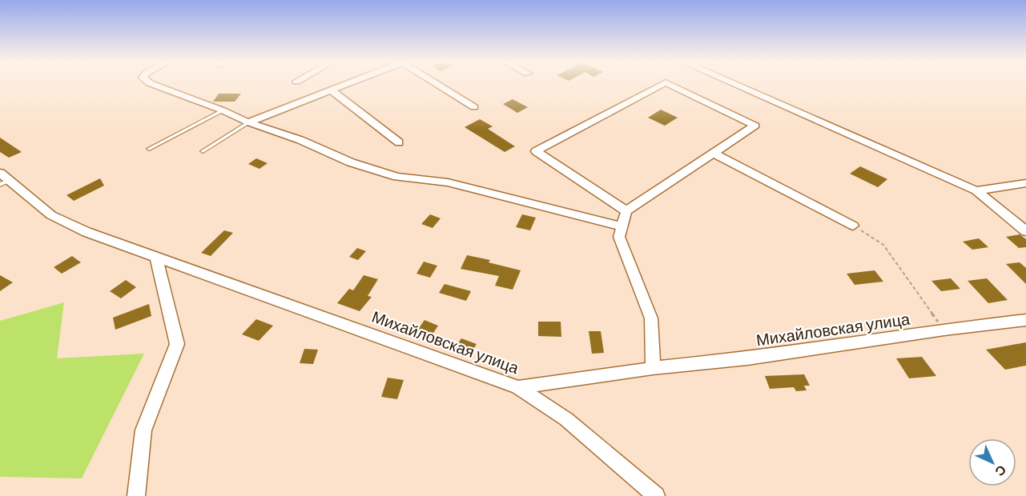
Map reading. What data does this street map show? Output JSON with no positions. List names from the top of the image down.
{
  "streets": {
    "street": ["Михайловская улица"]
  },
  "north": "bottom right"
}
